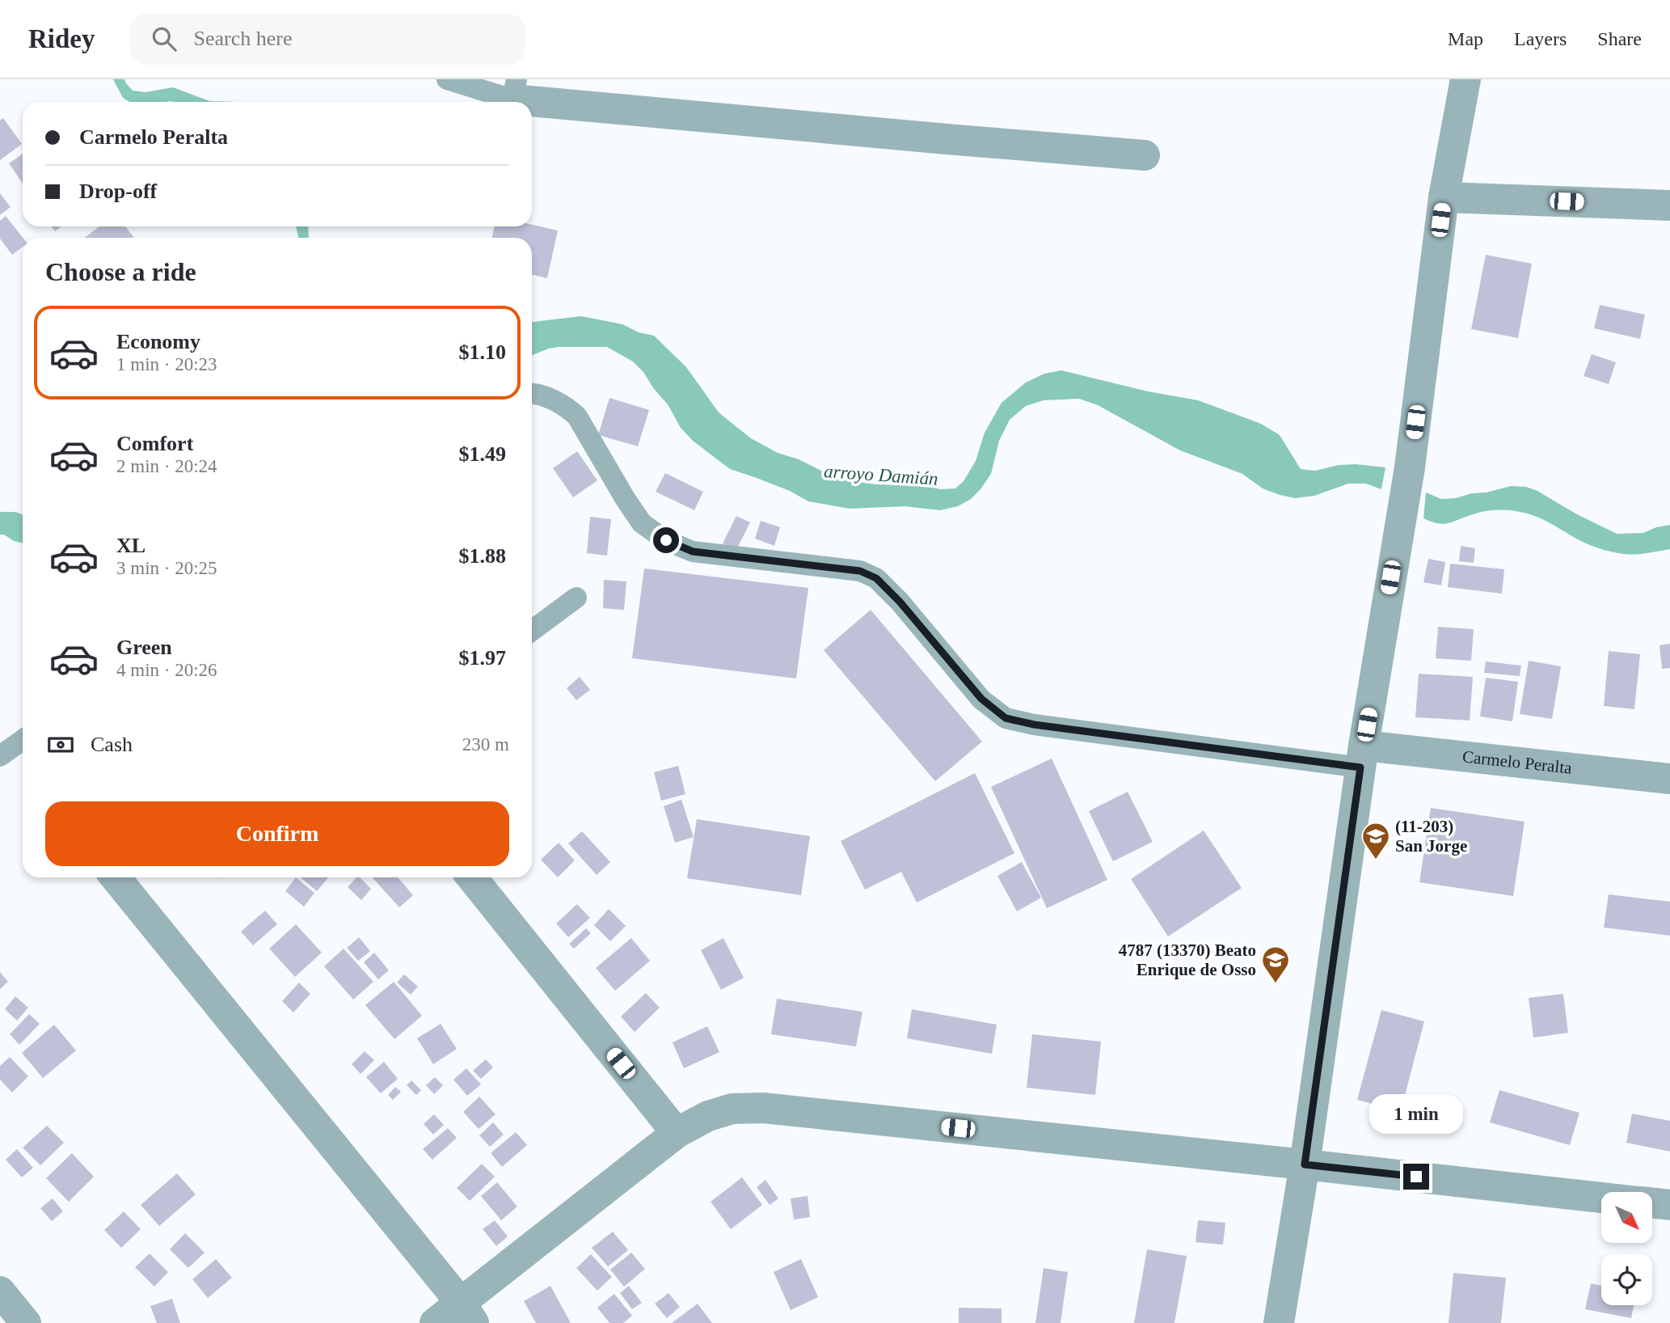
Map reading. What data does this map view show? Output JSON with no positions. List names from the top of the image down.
{
  "streets": {
    "street": ["Carmelo Peralta"]
  },
  "water": ["arroyo Damián"],
  "places": {
    "school or university": ["(11-203) San Jorge", "4787 (13370) Beato Enrique de Osso"]
  },
  "north": "bottom right",
  "page": {
    "header": "Ridey",
    "search": "Search here",
    "nav": ["Map", "Layers", "Share"],
    "banner": ["Carmelo Peralta", "Drop-off"],
    "heading": "Choose a ride",
    "list": [
      {
        "name": "Economy",
        "note": "1 min · 20:23",
        "value": "$1.10"
      },
      {
        "name": "Comfort",
        "note": "2 min · 20:24",
        "value": "$1.49"
      },
      {
        "name": "XL",
        "note": "3 min · 20:25",
        "value": "$1.88"
      },
      {
        "name": "Green",
        "note": "4 min · 20:26",
        "value": "$1.97"
      }
    ],
    "pay": ["Cash", "230 m"],
    "buttons": "Confirm",
    "bubble": "1 min"
  }
}
